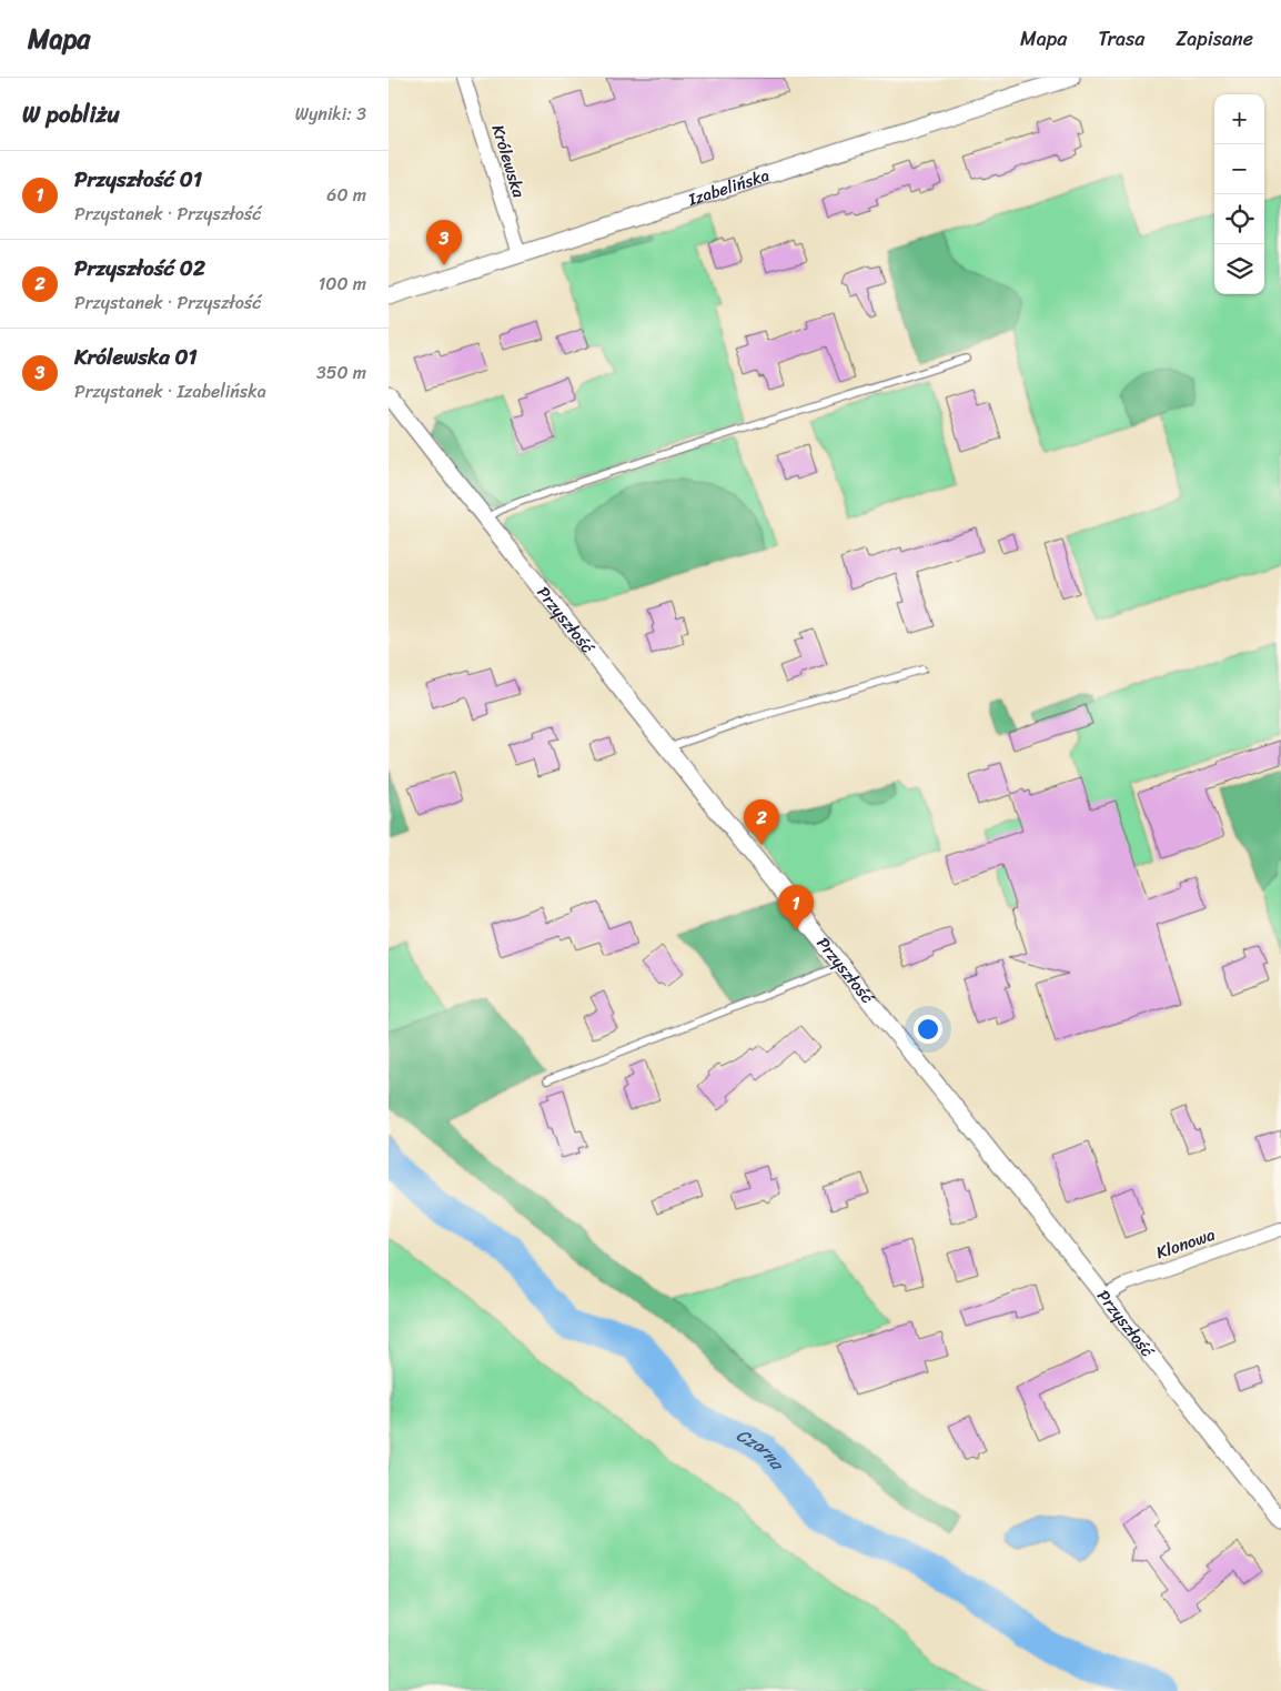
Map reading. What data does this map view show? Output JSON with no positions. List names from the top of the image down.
{
  "streets": {
    "street": [
      "Królewska",
      "Izabelińska",
      "Przyszłość",
      "Klonowa"
    ]
  },
  "crossings": [
    ["Królewska", "Izabelińska"],
    ["Przyszłość", "Klonowa"]
  ],
  "water": ["Czarna"],
  "page": {
    "header": "Mapa",
    "nav": ["Mapa", "Trasa", "Zapisane"],
    "heading": ["W pobliżu", "Wyniki: 3"],
    "map_buttons": ["+", "−"],
    "list": [
      {
        "mark": "1",
        "name": "Przyszłość 01",
        "note": "Przystanek · Przyszłość",
        "value": "60 m"
      },
      {
        "mark": "2",
        "name": "Przyszłość 02",
        "note": "Przystanek · Przyszłość",
        "value": "100 m"
      },
      {
        "mark": "3",
        "name": "Królewska 01",
        "note": "Przystanek · Izabelińska",
        "value": "350 m"
      }
    ],
    "pins": ["3", "2", "1"]
  }
}
